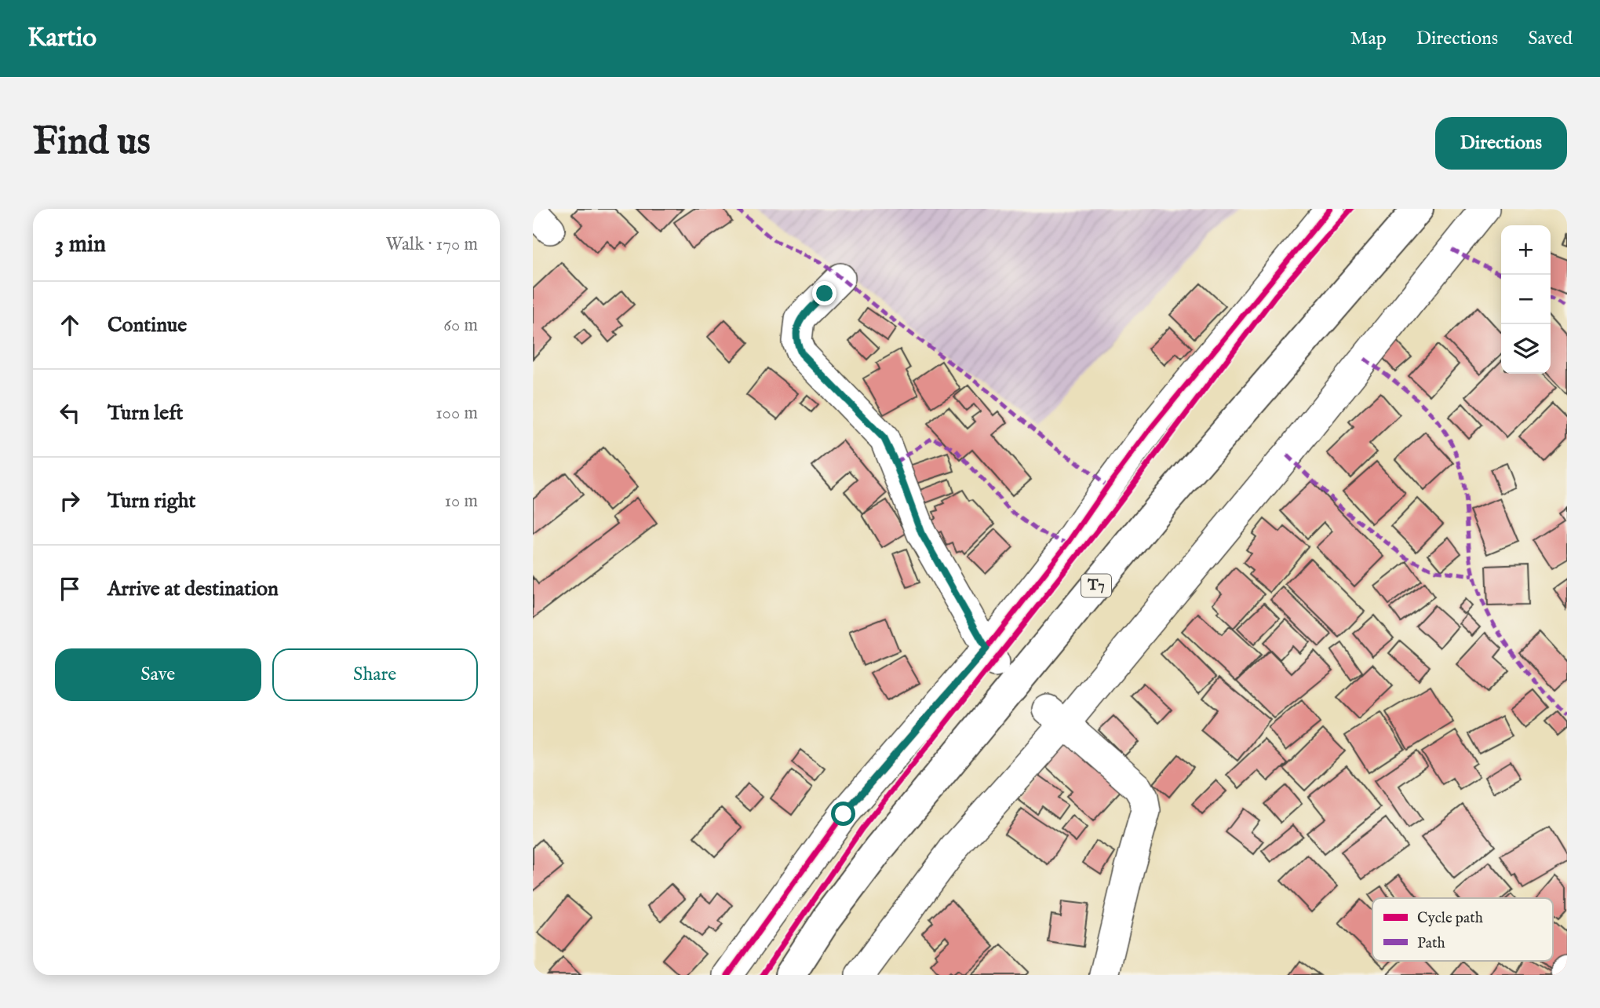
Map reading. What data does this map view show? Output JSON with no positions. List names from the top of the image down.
{
  "streets": {
    "highway": ["T7"]
  },
  "legend": ["Cycle path", "Path"],
  "page": {
    "header": "Kartio",
    "nav": ["Map", "Directions", "Saved"],
    "buttons": [
      "Directions",
      ["Save", "Share"]
    ],
    "title": "Find us",
    "heading": ["3 min", "Walk · 170 m"],
    "map_buttons": ["+", "−"],
    "list": [
      ["Continue", "60 m"],
      ["Turn left", "100 m"],
      ["Turn right", "10 m"],
      "Arrive at destination"
    ]
  }
}
